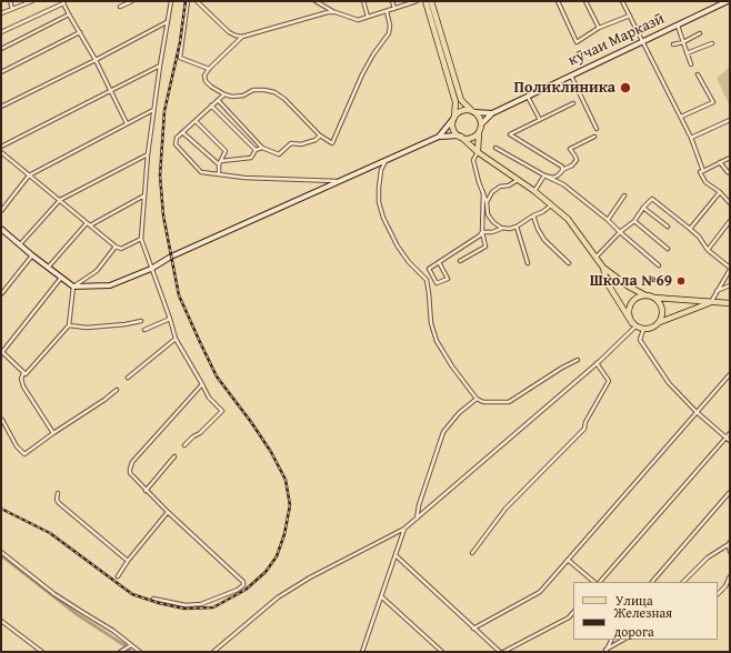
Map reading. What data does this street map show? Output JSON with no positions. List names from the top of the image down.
{
  "streets": {
    "street": ["кӯчаи Марказӣ"]
  },
  "places": ["Поликлиника", "Школа №69"],
  "legend": ["Улица", "Железная дорога"]
}
